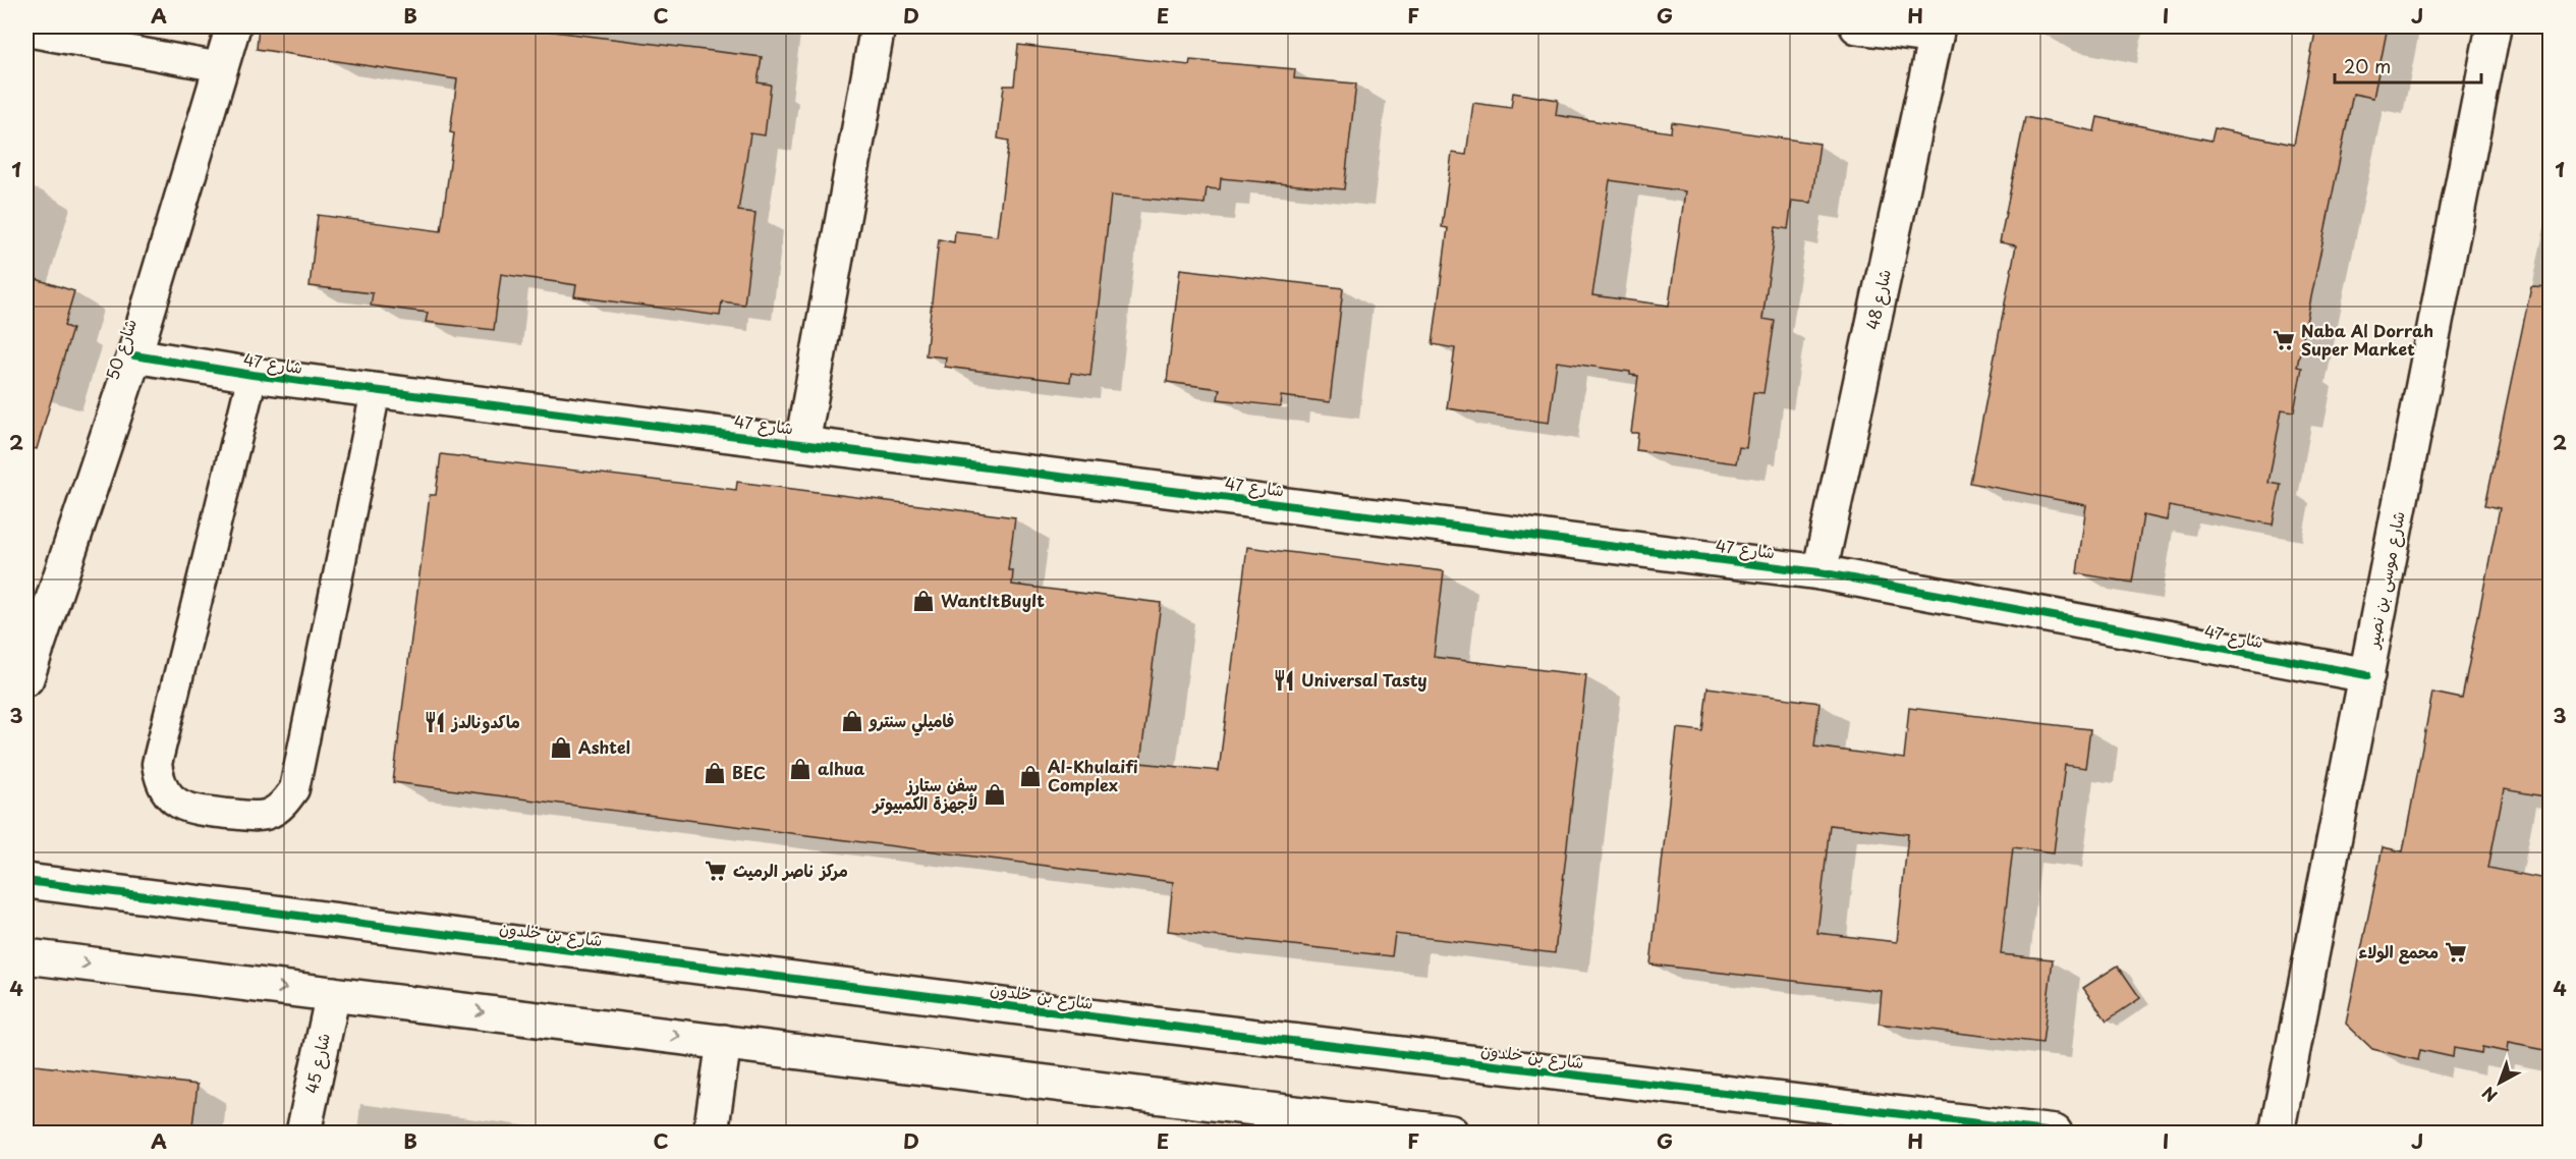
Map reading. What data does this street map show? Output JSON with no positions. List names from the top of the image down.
{
  "streets": {
    "street": [
      "شارع 48",
      "شارع 50",
      "شارع 47",
      "شارع موسى بن نصير",
      "شارع بن خلدون",
      "شارع 45"
    ]
  },
  "crossings": [
    ["شارع 48", "شارع 47"],
    ["شارع 50", "شارع 47"],
    ["شارع 47", "شارع موسى بن نصير"]
  ],
  "places": {
    "supermarket": ["Naba Al Dorrah Super Market", "مركز ناصر الرميث", "محمع الولاء"],
    "shop": [
      "WantItBuyIt",
      "فاميلي سنترو",
      "Ashtel",
      "alhua",
      "BEC",
      "Al-Khulaifi Complex",
      "سفن ستارز لأجهزة الكمبيوتر"
    ],
    "restaurant": ["Universal Tasty", "ماكدونالدز"]
  },
  "scale_bar": "20 m",
  "north": "bottom left",
  "grid": {
    "columns": [
      "A",
      "B",
      "C",
      "D",
      "E",
      "F",
      "G",
      "H",
      "I",
      "J"
    ],
    "rows": [
      "1",
      "2",
      "3",
      "4"
    ]
  }
}
